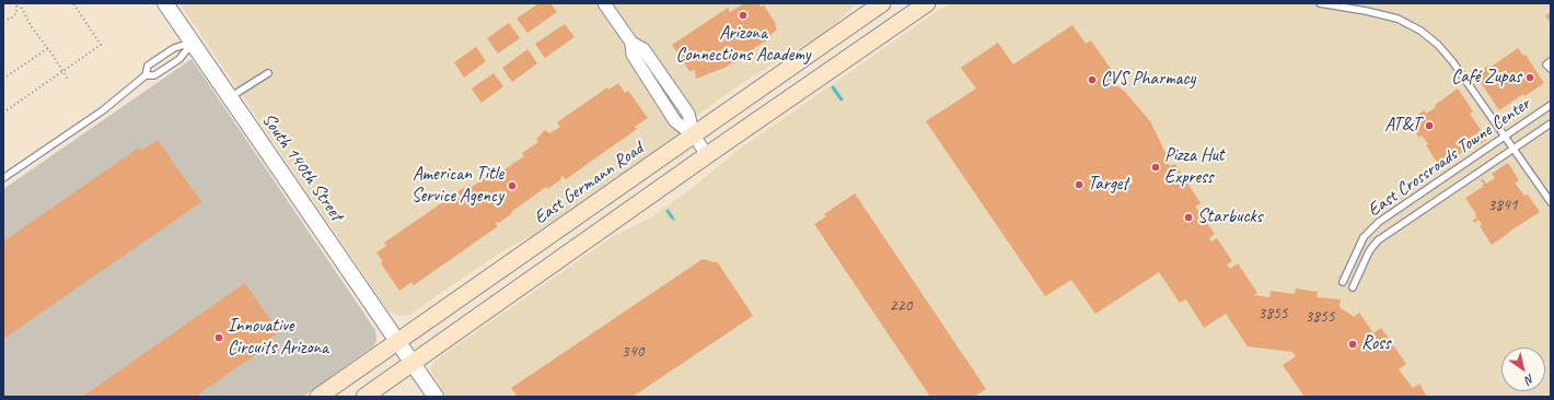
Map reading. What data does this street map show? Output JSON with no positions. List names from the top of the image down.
{
  "streets": {
    "main road": ["East Germann Road"],
    "street": ["South 140th Street"],
    "lane": ["East Crossroads Towne Center"]
  },
  "crossings": [
    ["South 140th Street", "East Germann Road"]
  ],
  "places": [
    "Arizona Connections Academy",
    "Café Zupas",
    "CVS Pharmacy",
    "AT&T",
    "Pizza Hut Express",
    "Target",
    "American Title Service Agency",
    "Starbucks",
    "Innovative Circuits Arizona",
    "Ross"
  ],
  "house_numbers": [
    "3841",
    "220",
    "3855",
    "3855",
    "340"
  ],
  "north": "bottom right"
}
